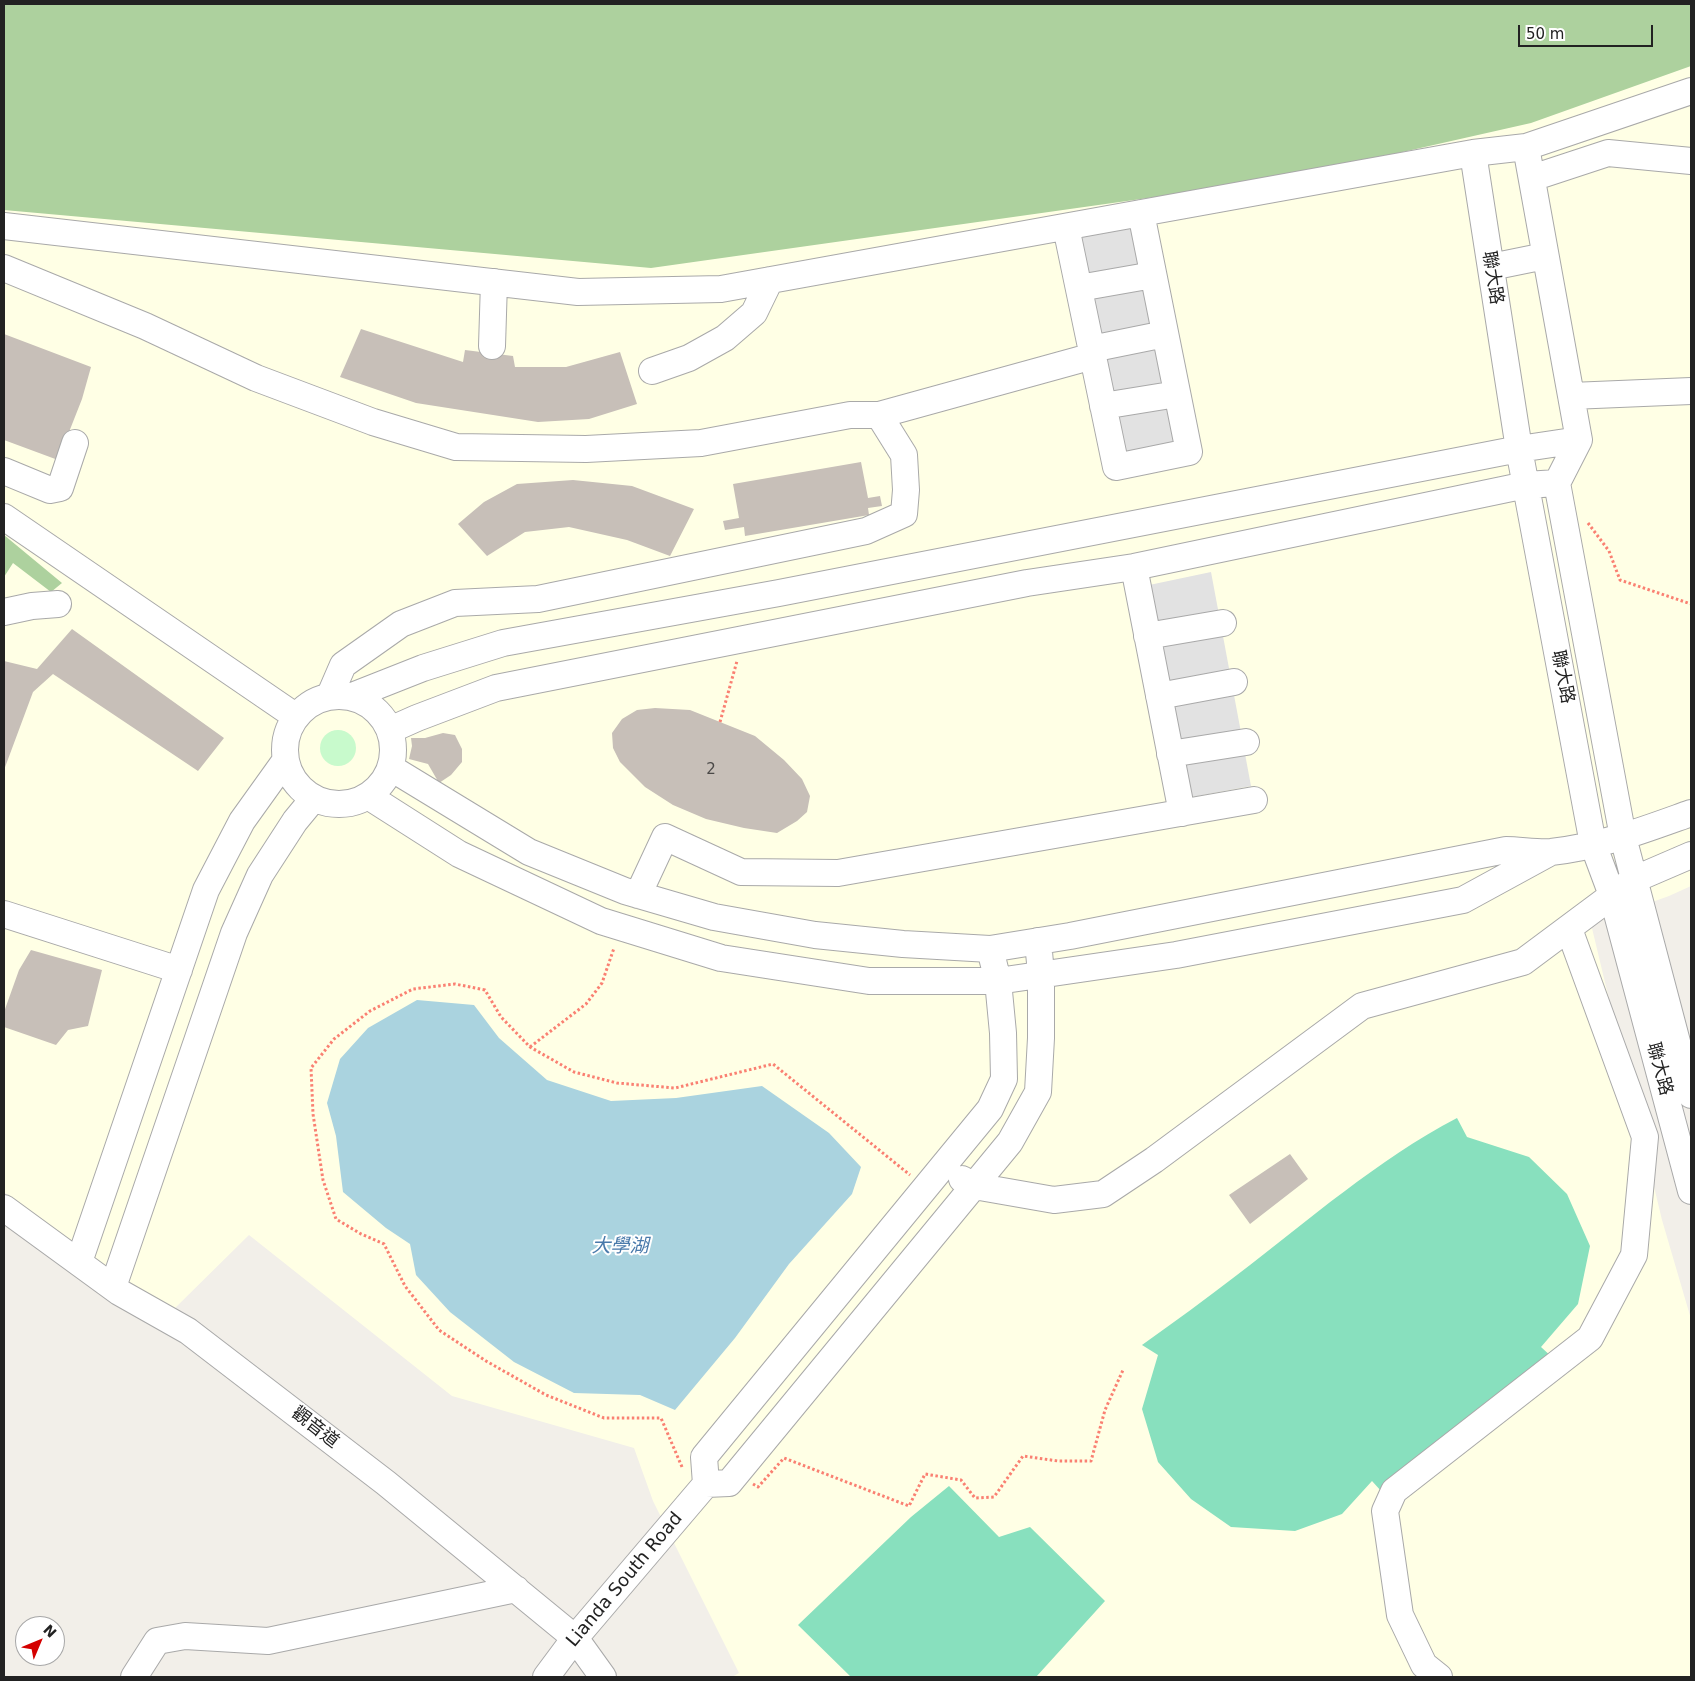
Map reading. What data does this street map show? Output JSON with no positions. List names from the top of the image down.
{
  "streets": {
    "street": ["聯大路", "觀音道", "Lianda South Road"]
  },
  "crossings": [
    ["觀音道", "Lianda South Road"]
  ],
  "water": ["大學湖"],
  "house_numbers": ["2"],
  "scale_bar": "50 m",
  "north": "top right"
}
